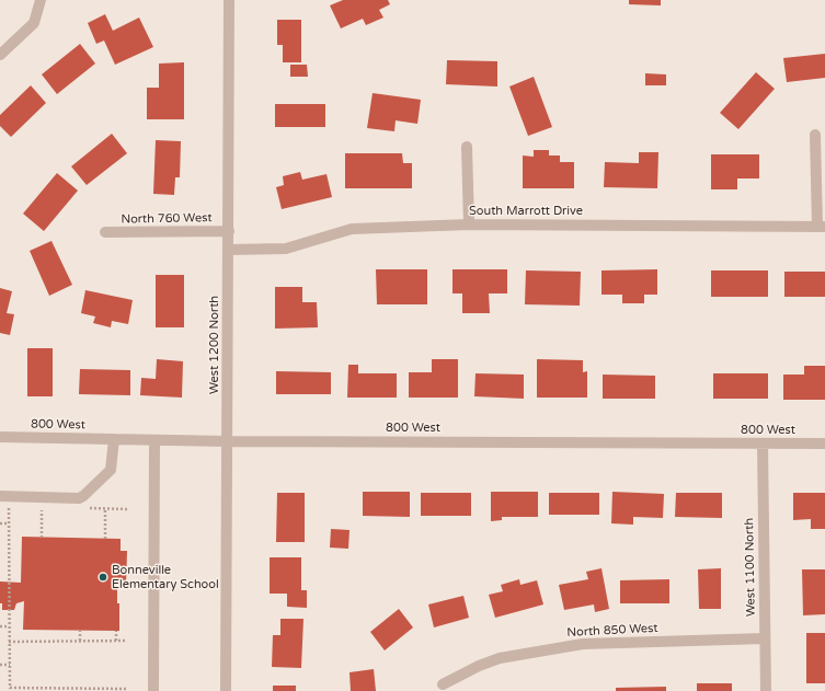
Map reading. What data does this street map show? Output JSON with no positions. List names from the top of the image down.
{
  "streets": {
    "street": [
      "South Marrott Drive",
      "North 760 West",
      "West 1200 North",
      "800 West",
      "West 1100 North",
      "North 850 West"
    ]
  },
  "crossings": [
    ["South Marrott Drive", "West 1200 North"],
    ["North 760 West", "West 1200 North"],
    ["West 1200 North", "800 West"],
    ["800 West", "West 1100 North"],
    ["West 1100 North", "North 850 West"]
  ],
  "places": ["Bonneville Elementary School"]
}
